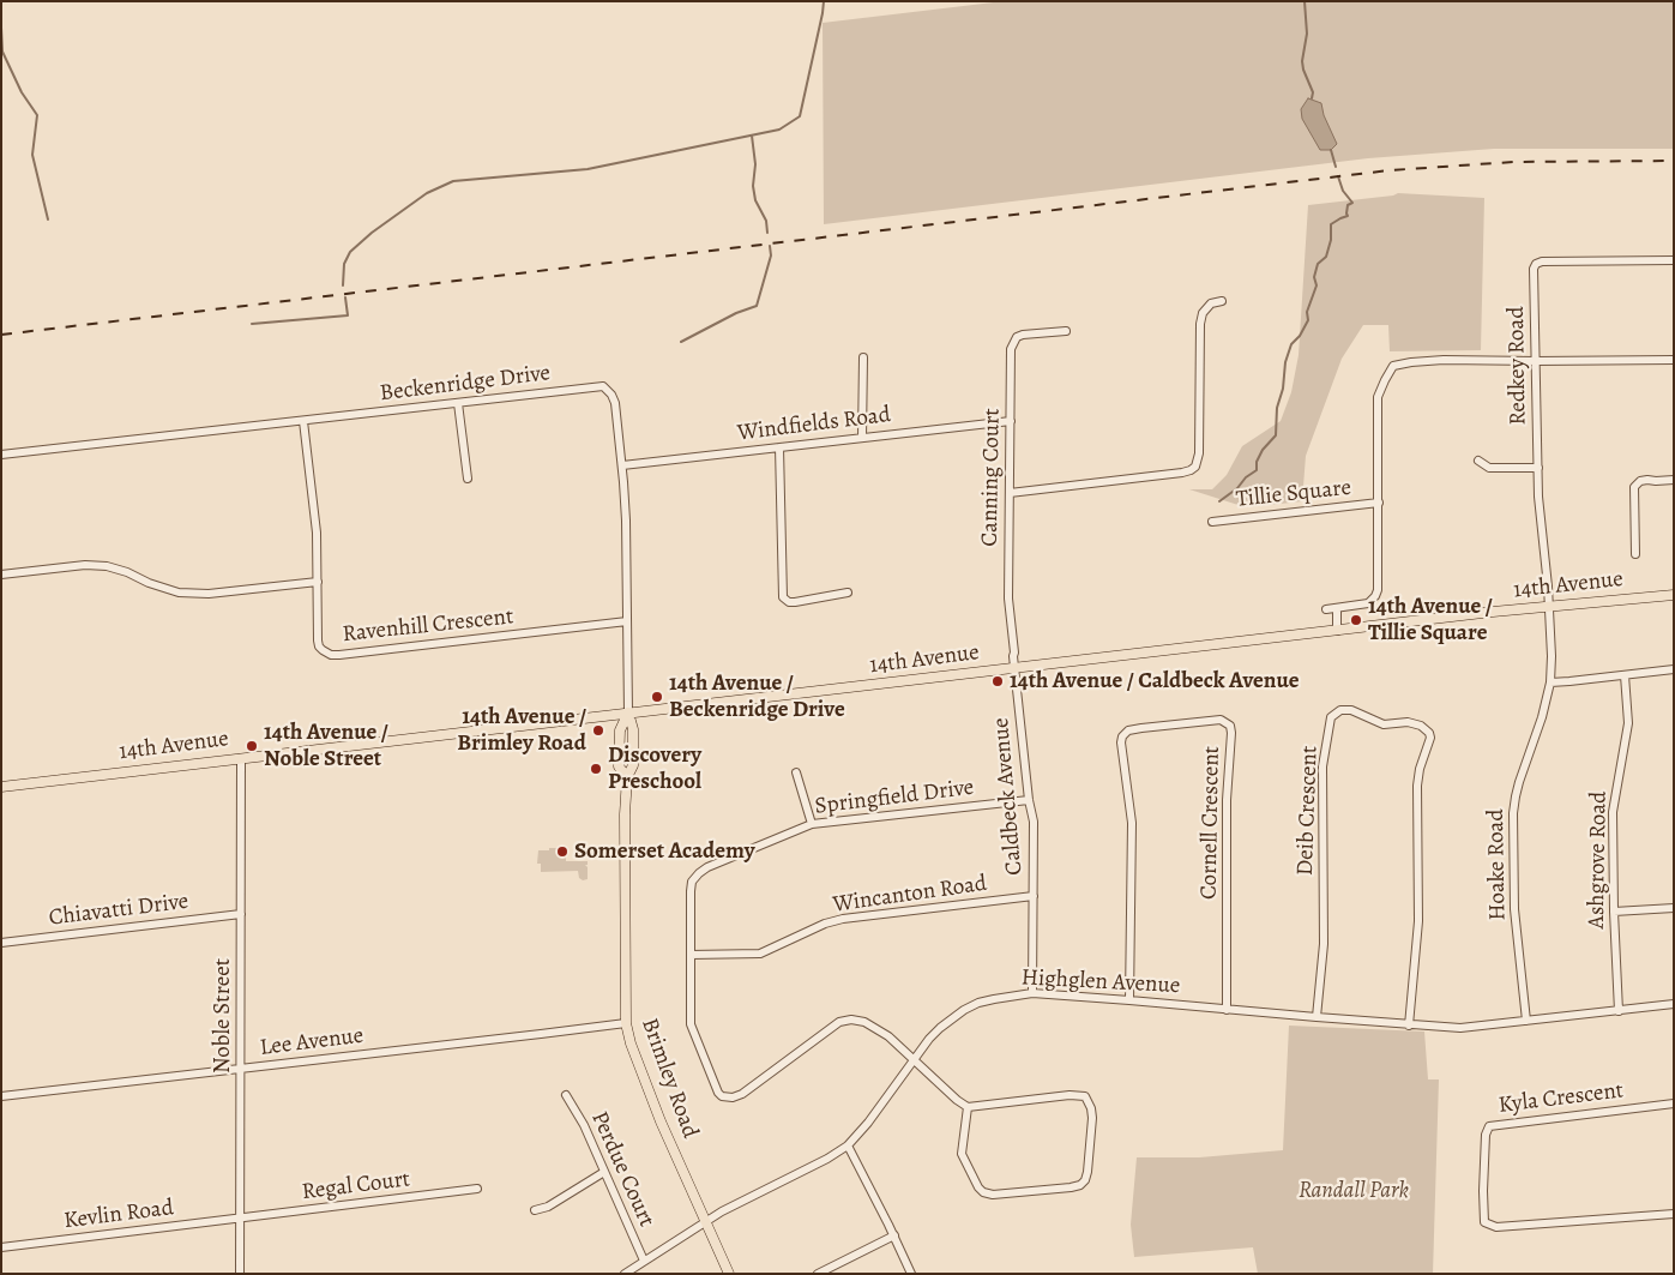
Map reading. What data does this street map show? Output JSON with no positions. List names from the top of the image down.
{
  "streets": {
    "main road": ["14th Avenue", "Brimley Road"],
    "street": [
      "Redkey Road",
      "Beckenridge Drive",
      "Windfields Road",
      "Canning Court",
      "Tillie Square",
      "Ravenhill Crescent",
      "Caldbeck Avenue",
      "Springfield Drive",
      "Deib Crescent",
      "Cornell Crescent",
      "Ashgrove Road",
      "Hoake Road",
      "Wincanton Road",
      "Chiavatti Drive",
      "Highglen Avenue",
      "Noble Street",
      "Lee Avenue",
      "Kyla Crescent",
      "Perdue Court",
      "Regal Court",
      "Kevlin Road"
    ]
  },
  "crossings": [
    ["Redkey Road", "Tillie Square"],
    ["Redkey Road", "14th Avenue"],
    ["Redkey Road", "Hoake Road"],
    ["Beckenridge Drive", "Windfields Road"],
    ["Beckenridge Drive", "14th Avenue"],
    ["Beckenridge Drive", "Ravenhill Crescent"],
    ["Beckenridge Drive", "Brimley Road"],
    ["Windfields Road", "Canning Court"],
    ["Canning Court", "14th Avenue"],
    ["Canning Court", "Caldbeck Avenue"],
    ["14th Avenue", "Caldbeck Avenue"],
    ["14th Avenue", "Hoake Road"],
    ["14th Avenue", "Noble Street"],
    ["14th Avenue", "Brimley Road"],
    ["Caldbeck Avenue", "Springfield Drive"],
    ["Caldbeck Avenue", "Wincanton Road"],
    ["Caldbeck Avenue", "Highglen Avenue"],
    ["Springfield Drive", "Wincanton Road"],
    ["Springfield Drive", "Highglen Avenue"],
    ["Deib Crescent", "Highglen Avenue"],
    ["Cornell Crescent", "Highglen Avenue"],
    ["Ashgrove Road", "Highglen Avenue"],
    ["Hoake Road", "Highglen Avenue"],
    ["Chiavatti Drive", "Noble Street"],
    ["Highglen Avenue", "Brimley Road"],
    ["Highglen Avenue", "Perdue Court"],
    ["Noble Street", "Lee Avenue"],
    ["Noble Street", "Regal Court"],
    ["Noble Street", "Kevlin Road"],
    ["Lee Avenue", "Brimley Road"],
    ["Regal Court", "Kevlin Road"]
  ],
  "parks": ["Randall Park"],
  "places": [
    "14th Avenue / Tillie Square",
    "14th Avenue / Caldbeck Avenue",
    "14th Avenue / Beckenridge Drive",
    "14th Avenue / Brimley Road",
    "14th Avenue / Noble Street",
    "Discovery Preschool",
    "Somerset Academy"
  ]
}
